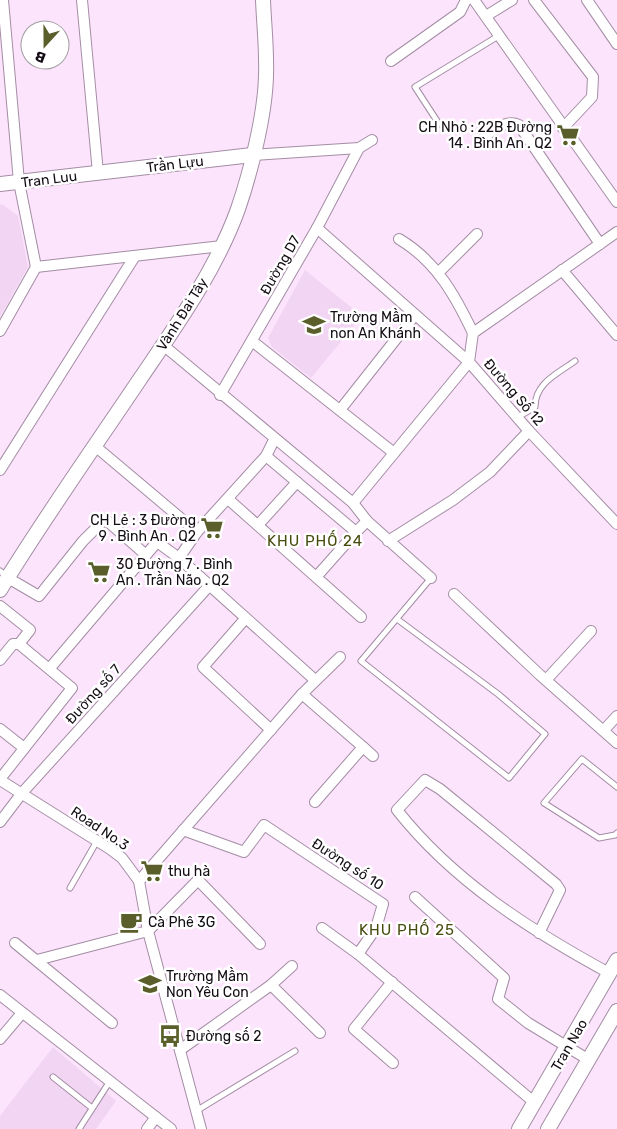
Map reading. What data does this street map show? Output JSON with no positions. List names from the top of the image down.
{
  "streets": {
    "street": [
      "Trần Lựu",
      "Tran Luu",
      "Đường D7",
      "Vành Đai Tây",
      "Đường Số 12",
      "Đường số 7",
      "Road No.3",
      "Đường số 10",
      "Tran Nao"
    ]
  },
  "crossings": [
    ["Trần Lựu", "Tran Luu"],
    ["Trần Lựu", "Vành Đai Tây"],
    ["Đường số 7", "Road No.3"]
  ],
  "districts": ["KHU PHỐ 24", "KHU PHỐ 25"],
  "places": {
    "supermarket": [
      "CH Nhỏ : 22B Đường 14 . Bình An . Q2",
      "CH Lẻ : 3 Đường 9 . Bình An . Q2",
      "30 Đường 7 . Bình An . Trần Não . Q2",
      "thu hà"
    ],
    "school or university": ["Trường Mầm non An Khánh", "Trường Mầm Non Yêu Con"],
    "cafe": ["Cà Phê 3G"],
    "bus stop": ["Đường số 2"]
  },
  "north": "bottom"
}
